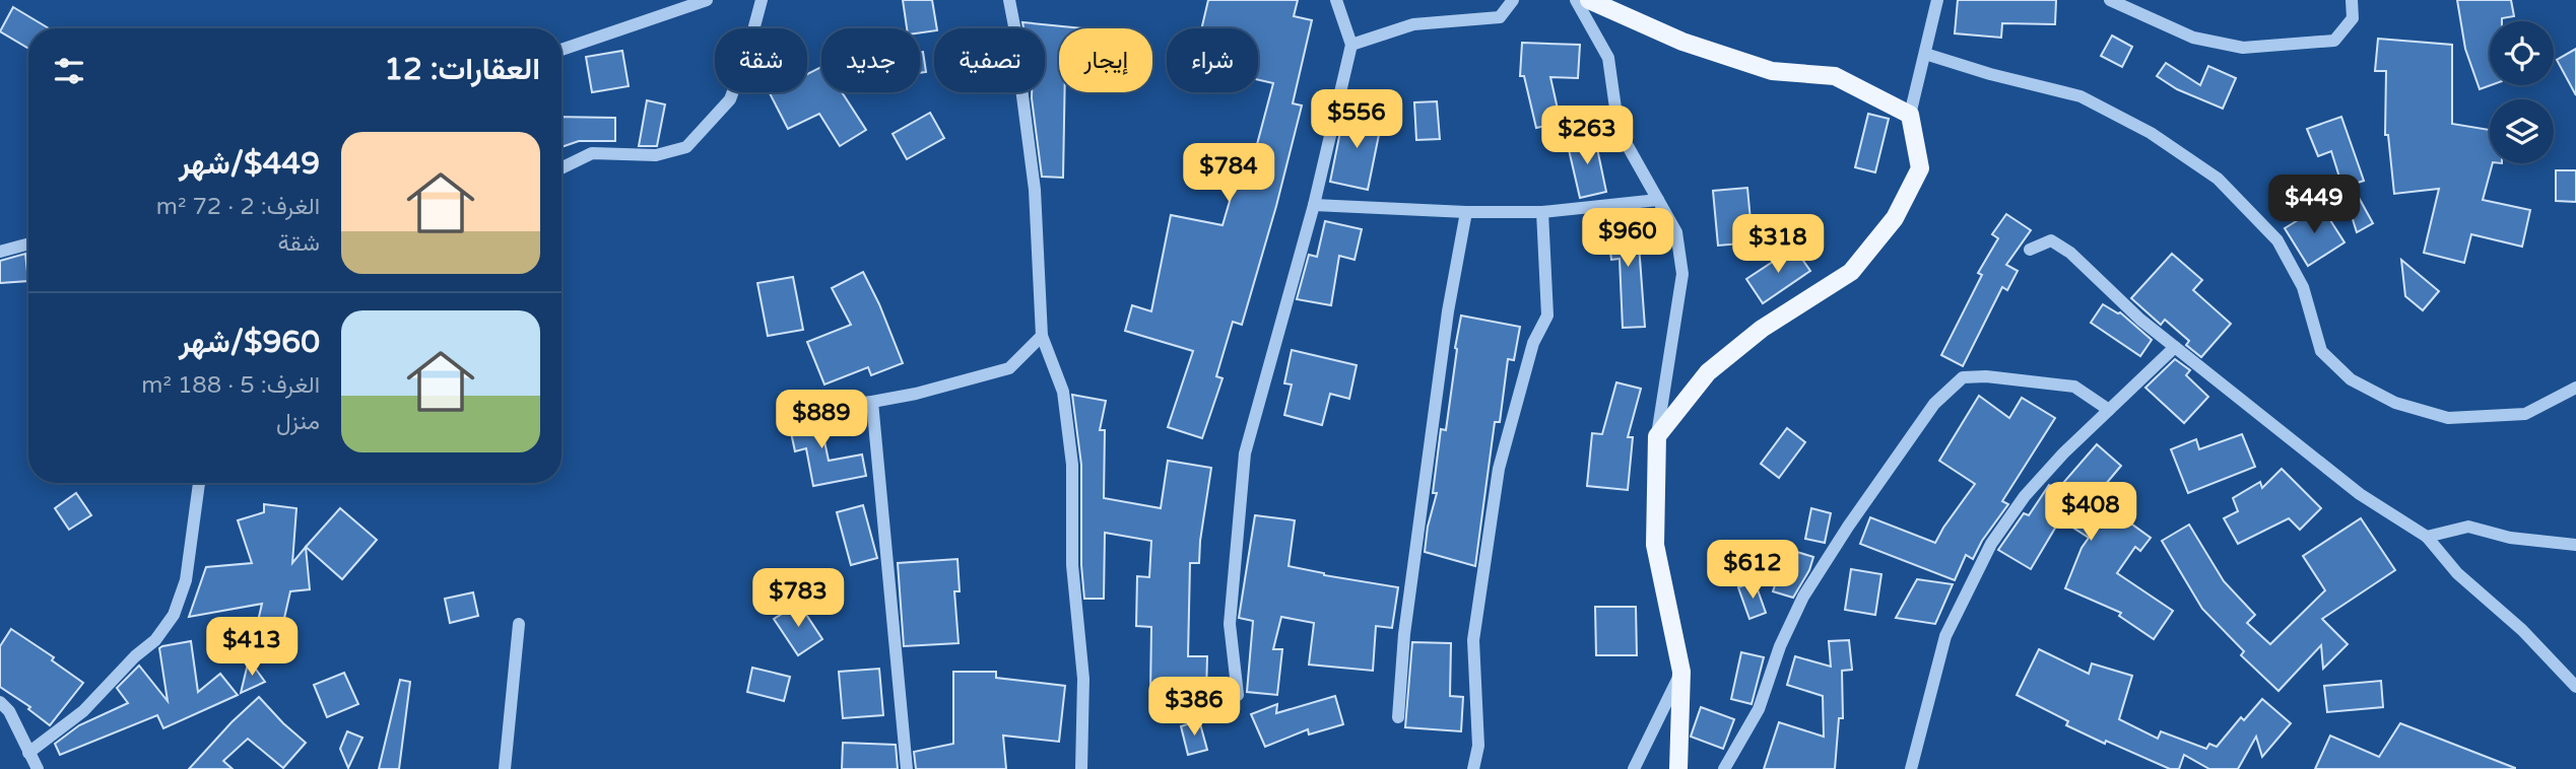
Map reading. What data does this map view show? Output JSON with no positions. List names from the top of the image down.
{
  "page": {
    "chip": [
      "شراء",
      "إيجار",
      "تصفية",
      "جديد",
      "شقة"
    ],
    "heading": "العقارات: 12",
    "price": [
      "$556",
      "$263",
      "$784",
      "$449",
      "$960",
      "$318",
      "$889",
      "$408",
      "$612",
      "$783",
      "$413",
      "$386"
    ],
    "list": [
      {
        "name": "$449/شهر",
        "note": "الغرف: 2 · 72 m² · شقة"
      },
      {
        "name": "$960/شهر",
        "note": "الغرف: 5 · 188 m² · منزل"
      }
    ]
  }
}
